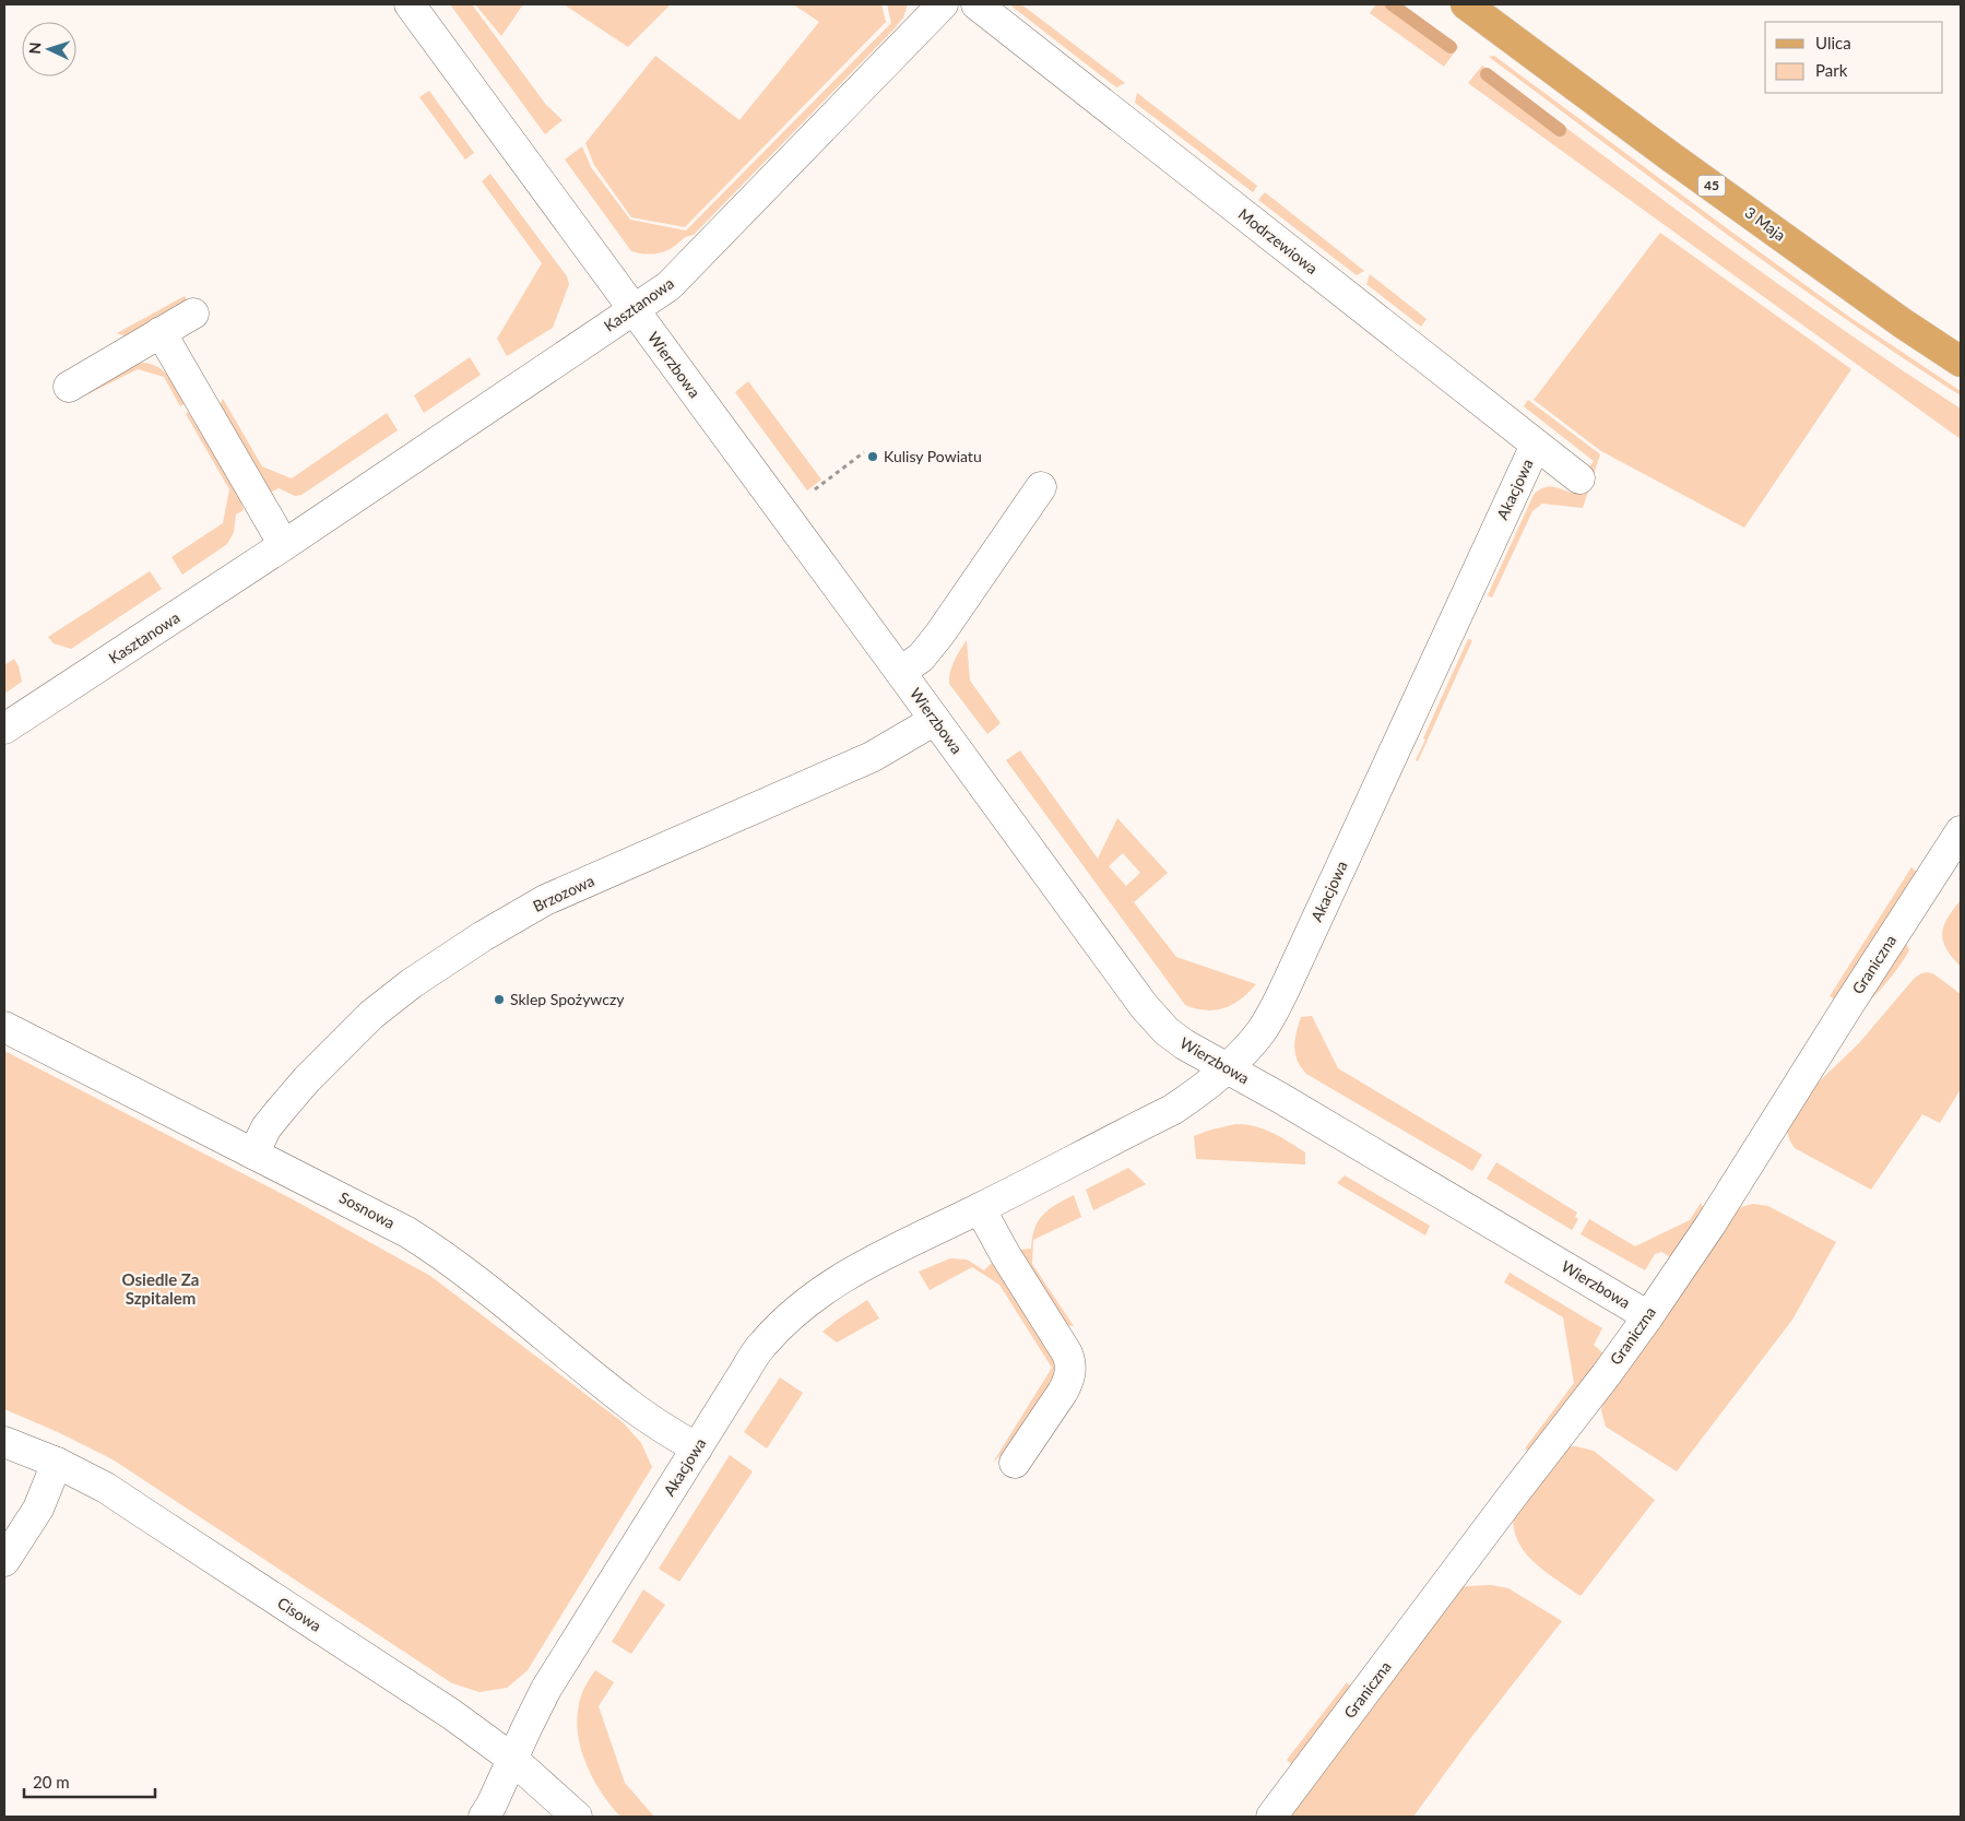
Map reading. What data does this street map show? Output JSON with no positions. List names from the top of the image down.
{
  "streets": {
    "main road": ["45", "3 Maja"],
    "street": [
      "Modrzewiowa",
      "Kasztanowa",
      "Wierzbowa",
      "Akacjowa",
      "Brzozowa",
      "Graniczna",
      "Sosnowa",
      "Cisowa"
    ]
  },
  "crossings": [
    ["Modrzewiowa", "Akacjowa"],
    ["Kasztanowa", "Wierzbowa"],
    ["Wierzbowa", "Akacjowa"],
    ["Wierzbowa", "Brzozowa"],
    ["Wierzbowa", "Graniczna"],
    ["Akacjowa", "Sosnowa"],
    ["Akacjowa", "Cisowa"],
    ["Brzozowa", "Sosnowa"]
  ],
  "districts": ["Osiedle Za Szpitalem"],
  "places": ["Kulisy Powiatu", "Sklep Spożywczy"],
  "legend": ["Ulica", "Park"],
  "scale_bar": "20 m",
  "north": "left"
}
